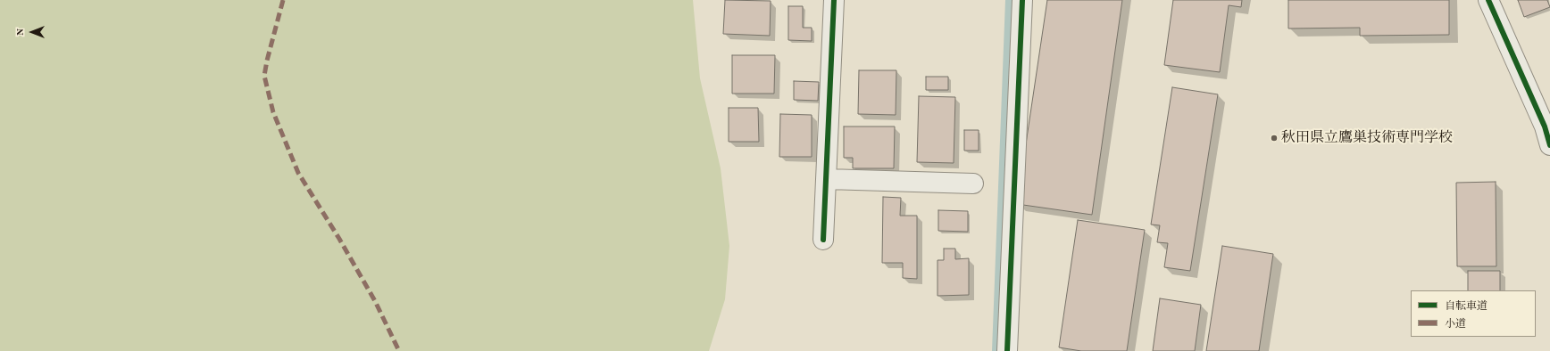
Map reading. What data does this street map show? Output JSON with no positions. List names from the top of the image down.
{
  "places": ["秋田県立鷹巣技術専門学校"],
  "legend": ["自転車道", "小道"],
  "north": "left"
}
